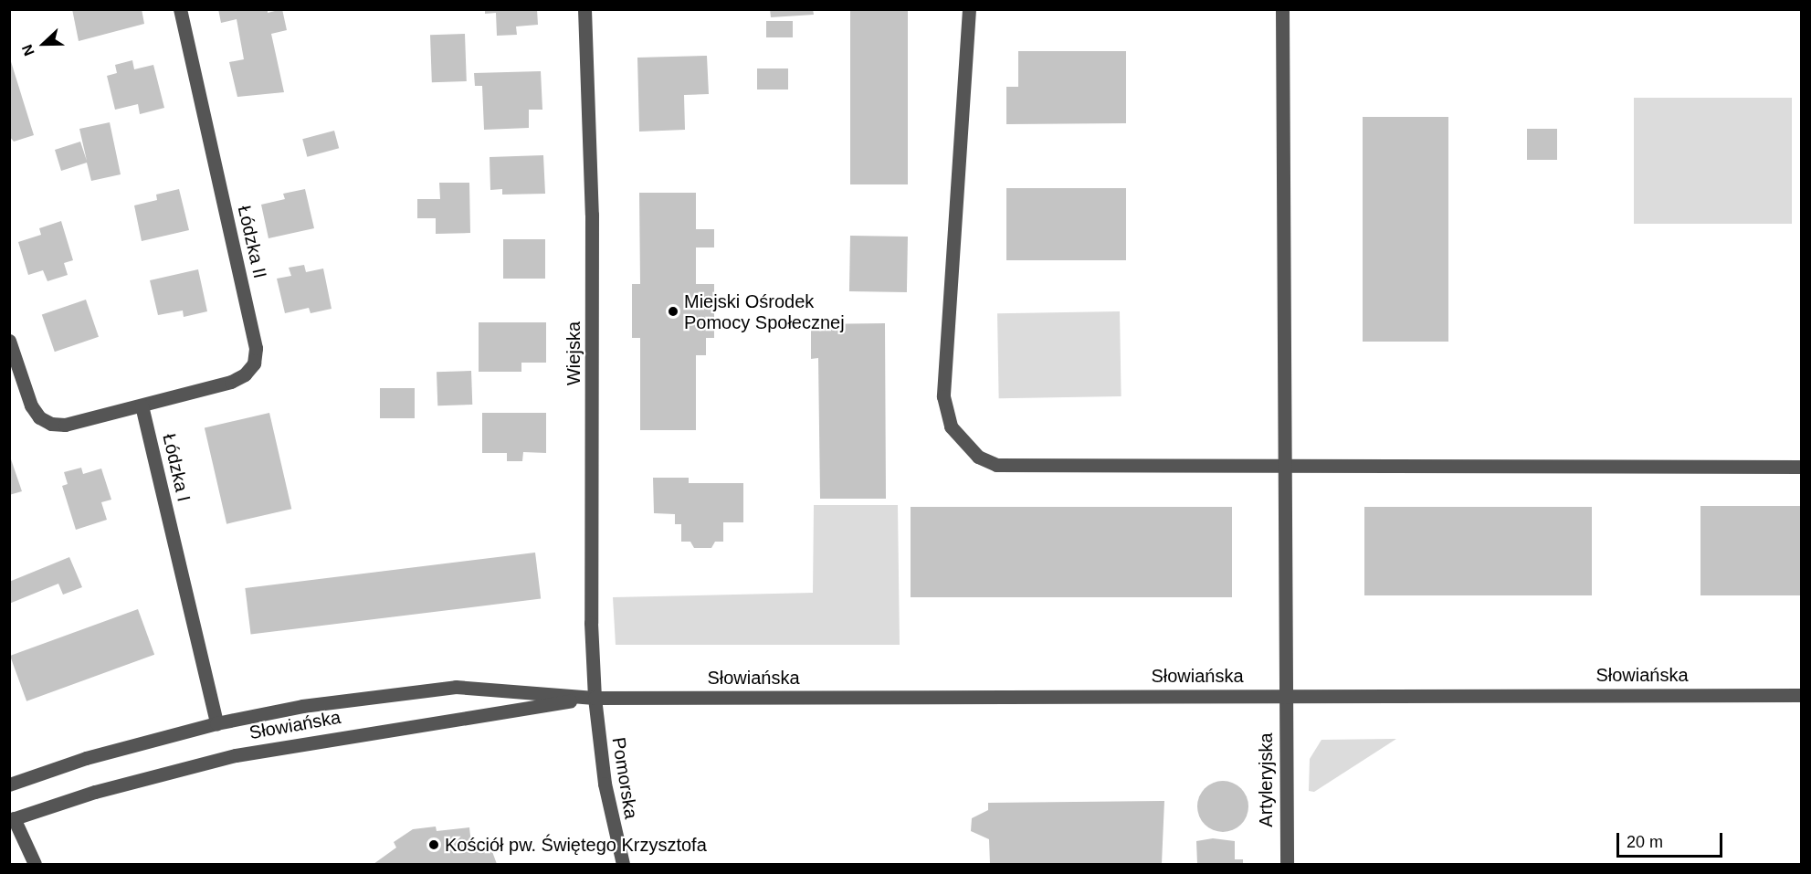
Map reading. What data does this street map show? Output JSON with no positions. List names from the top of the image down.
{
  "streets": {
    "street": [
      "Łódzka II",
      "Wiejska",
      "Łódzka I",
      "Słowiańska",
      "Pomorska",
      "Artyleryjska"
    ]
  },
  "crossings": [
    ["Łódzka II", "Łódzka I"],
    ["Wiejska", "Słowiańska"],
    ["Wiejska", "Pomorska"],
    ["Łódzka I", "Słowiańska"],
    ["Słowiańska", "Pomorska"],
    ["Słowiańska", "Artyleryjska"]
  ],
  "places": ["Miejski Ośrodek Pomocy Społecznej", "Kościół pw. Świętego Krzysztofa"],
  "scale_bar": "20 m",
  "north": "left"
}
